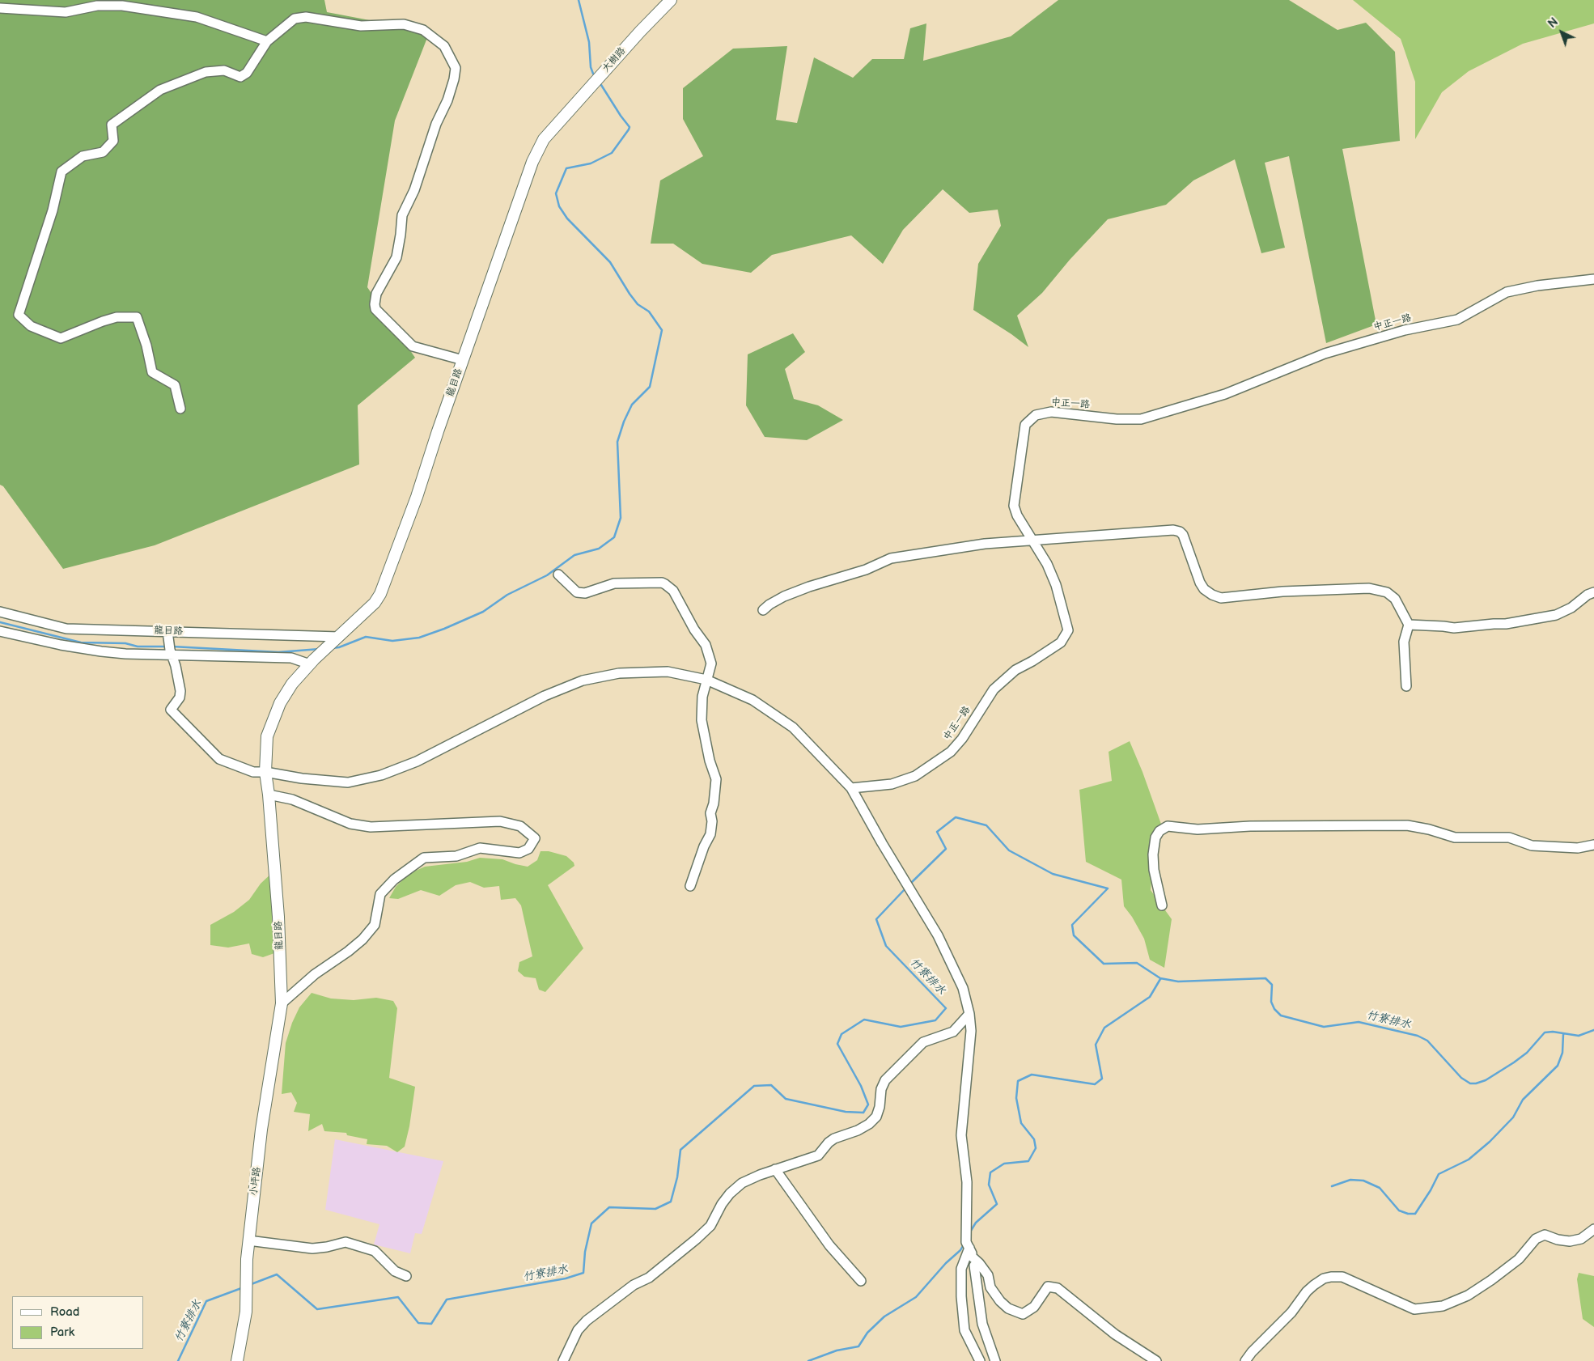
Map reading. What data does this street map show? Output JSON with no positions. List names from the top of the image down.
{
  "streets": {
    "street": [
      "大樹路",
      "中正一路",
      "龍目路",
      "小坪路"
    ]
  },
  "crossings": [
    ["大樹路", "龍目路"],
    ["龍目路", "小坪路"]
  ],
  "water": ["竹寮排水"],
  "legend": ["Road", "Park"],
  "north": "top left"
}
